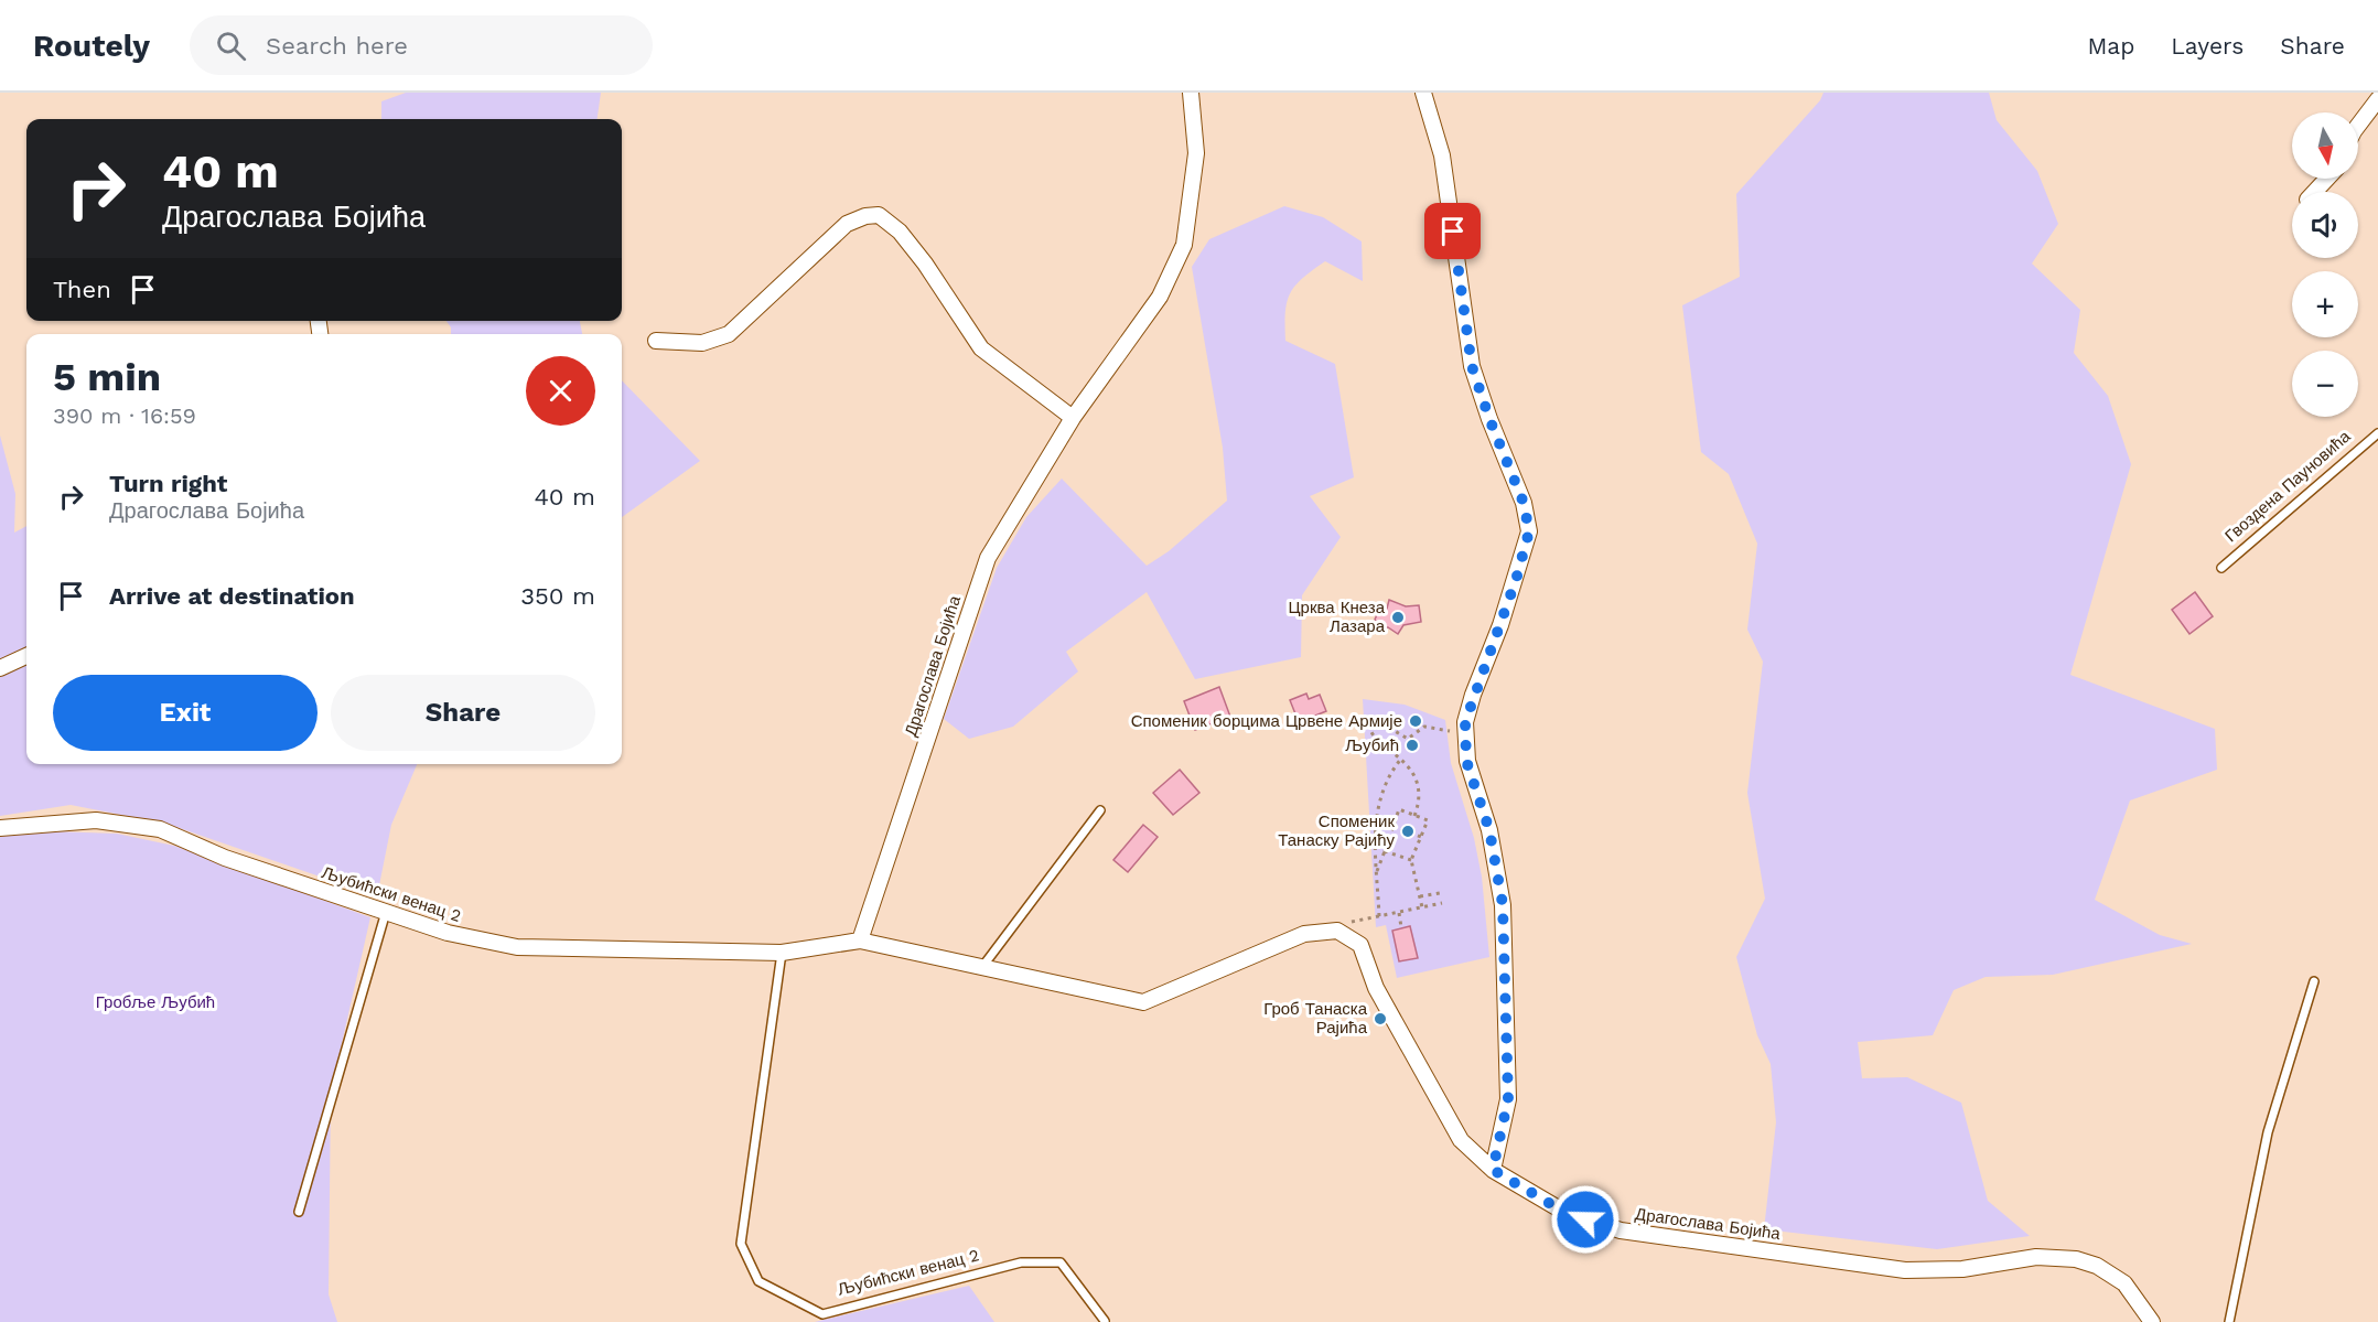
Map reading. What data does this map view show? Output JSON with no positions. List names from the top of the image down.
{
  "streets": {
    "street": ["Драгослава Бојића", "Љубићски венац 2"],
    "lane": ["Гвоздена Пауновића"]
  },
  "crossings": [
    ["Драгослава Бојића", "Љубићски венац 2"]
  ],
  "parks": ["Гробље Љубић"],
  "places": [
    "Црква Кнеза Лазара",
    "Споменик борцима Црвене Армије",
    "Љубић",
    "Споменик Танаску Рајићу",
    "Гроб Танаска Рајића"
  ],
  "north": "bottom",
  "page": {
    "header": "Routely",
    "search": "Search here",
    "nav": ["Map", "Layers", "Share"],
    "map_buttons": ["+", "−"],
    "turn": ["40 m", "Драгослава Бојића"],
    "then": "Then",
    "heading": ["5 min", "390 m · 16:59"],
    "list": [
      {
        "name": "Turn right",
        "note": "Драгослава Бојића",
        "value": "40 m"
      },
      {
        "name": "Arrive at destination",
        "value": "350 m"
      }
    ],
    "buttons": ["Exit", "Share"]
  }
}
